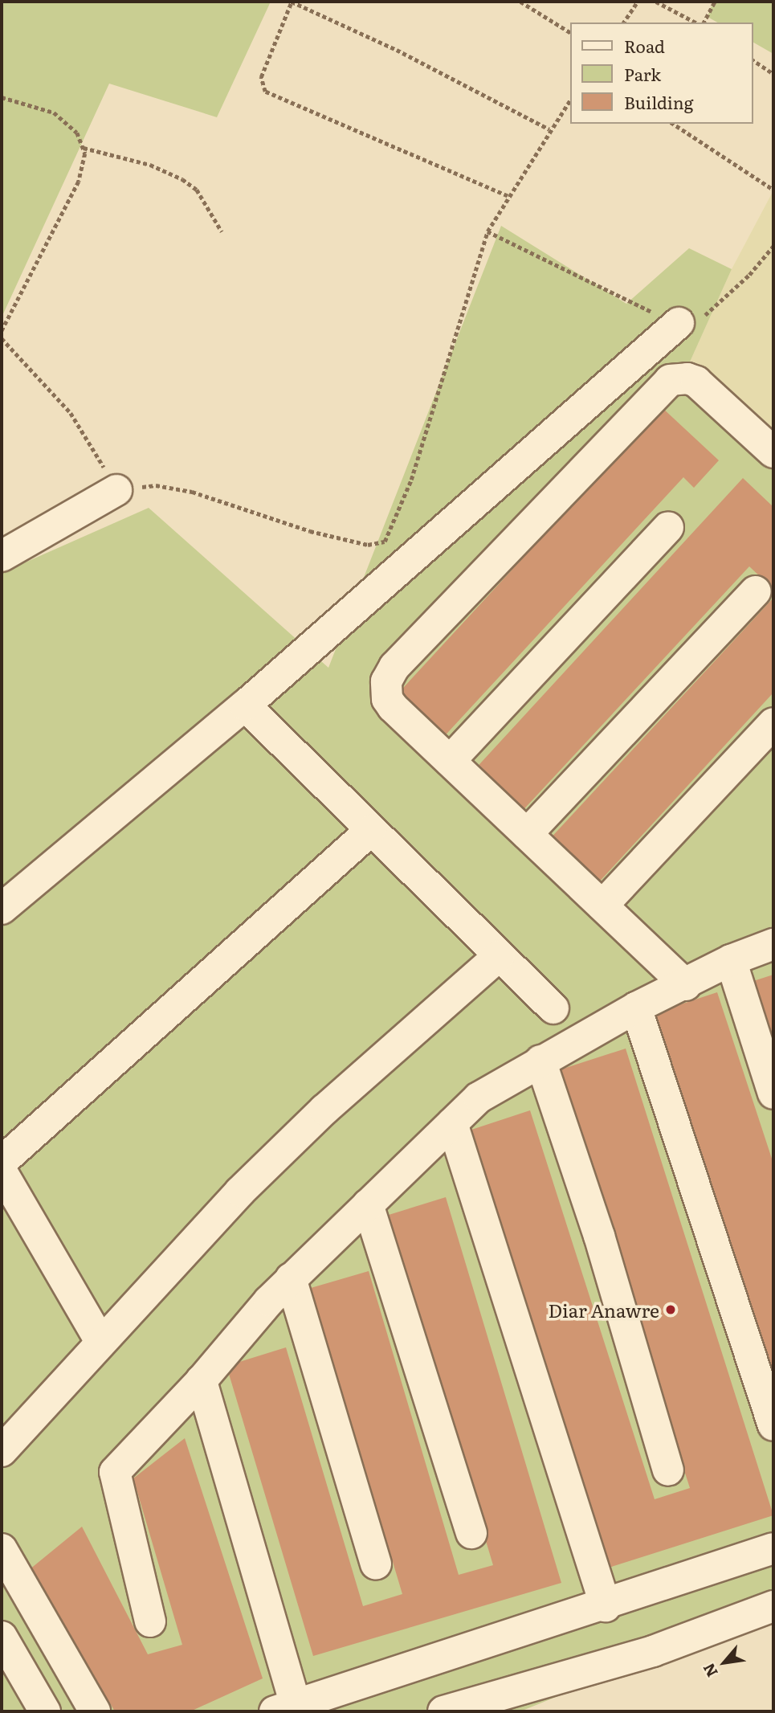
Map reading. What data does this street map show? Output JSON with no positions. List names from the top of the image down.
{
  "places": ["Diar Anawre"],
  "legend": ["Road", "Park", "Building"],
  "north": "bottom left"
}
